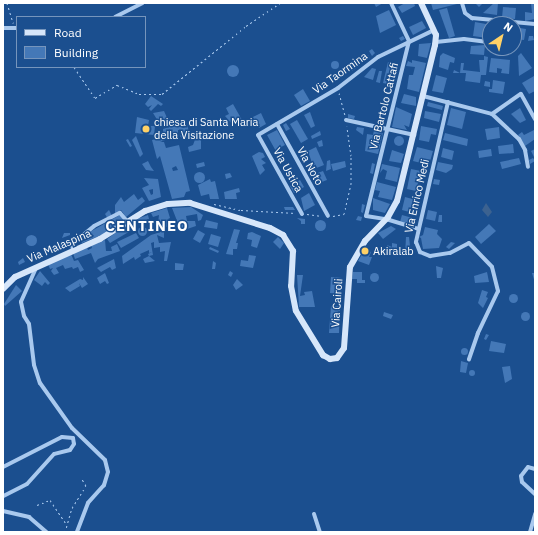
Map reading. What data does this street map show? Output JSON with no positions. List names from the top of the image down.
{
  "streets": {
    "street": [
      "Via Taormina",
      "Via Bartolo Cattafi",
      "Via Noto",
      "Via Ustica",
      "Via Enrico Medi",
      "Via Malaspina",
      "Via Cairoli"
    ]
  },
  "crossings": [
    ["Via Taormina", "Via Bartolo Cattafi"],
    ["Via Taormina", "Via Noto"],
    ["Via Taormina", "Via Ustica"],
    ["Via Taormina", "Via Cairoli"],
    ["Via Bartolo Cattafi", "Via Cairoli"],
    ["Via Malaspina", "Via Cairoli"]
  ],
  "districts": ["CENTINEO"],
  "places": ["chiesa di Santa Maria della Visitazione", "Akiralab"],
  "legend": ["Road", "Building"],
  "north": "top right"
}
